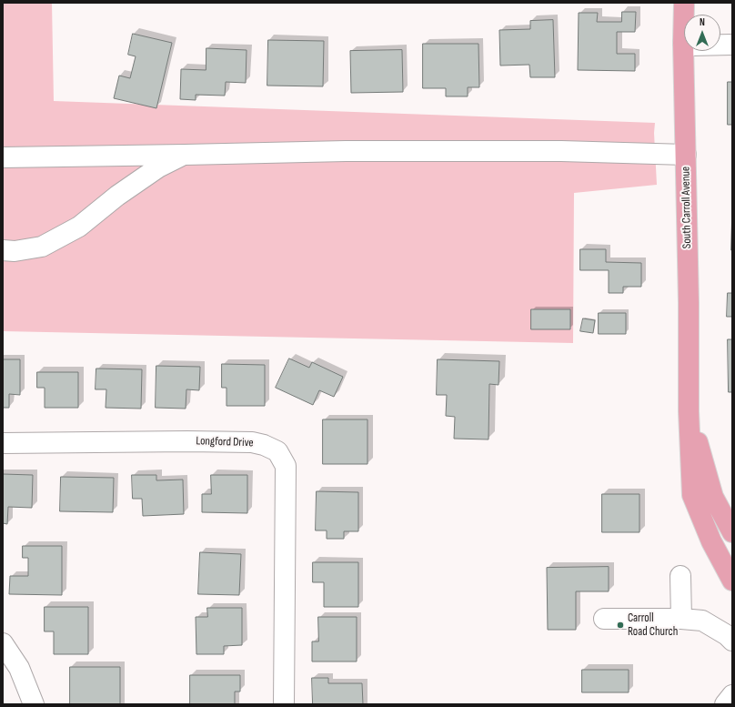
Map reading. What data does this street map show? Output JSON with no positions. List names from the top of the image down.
{
  "streets": {
    "main road": ["South Carroll Avenue"],
    "street": ["Longford Drive"]
  },
  "places": ["Carroll Road Church"],
  "north": "top"
}
